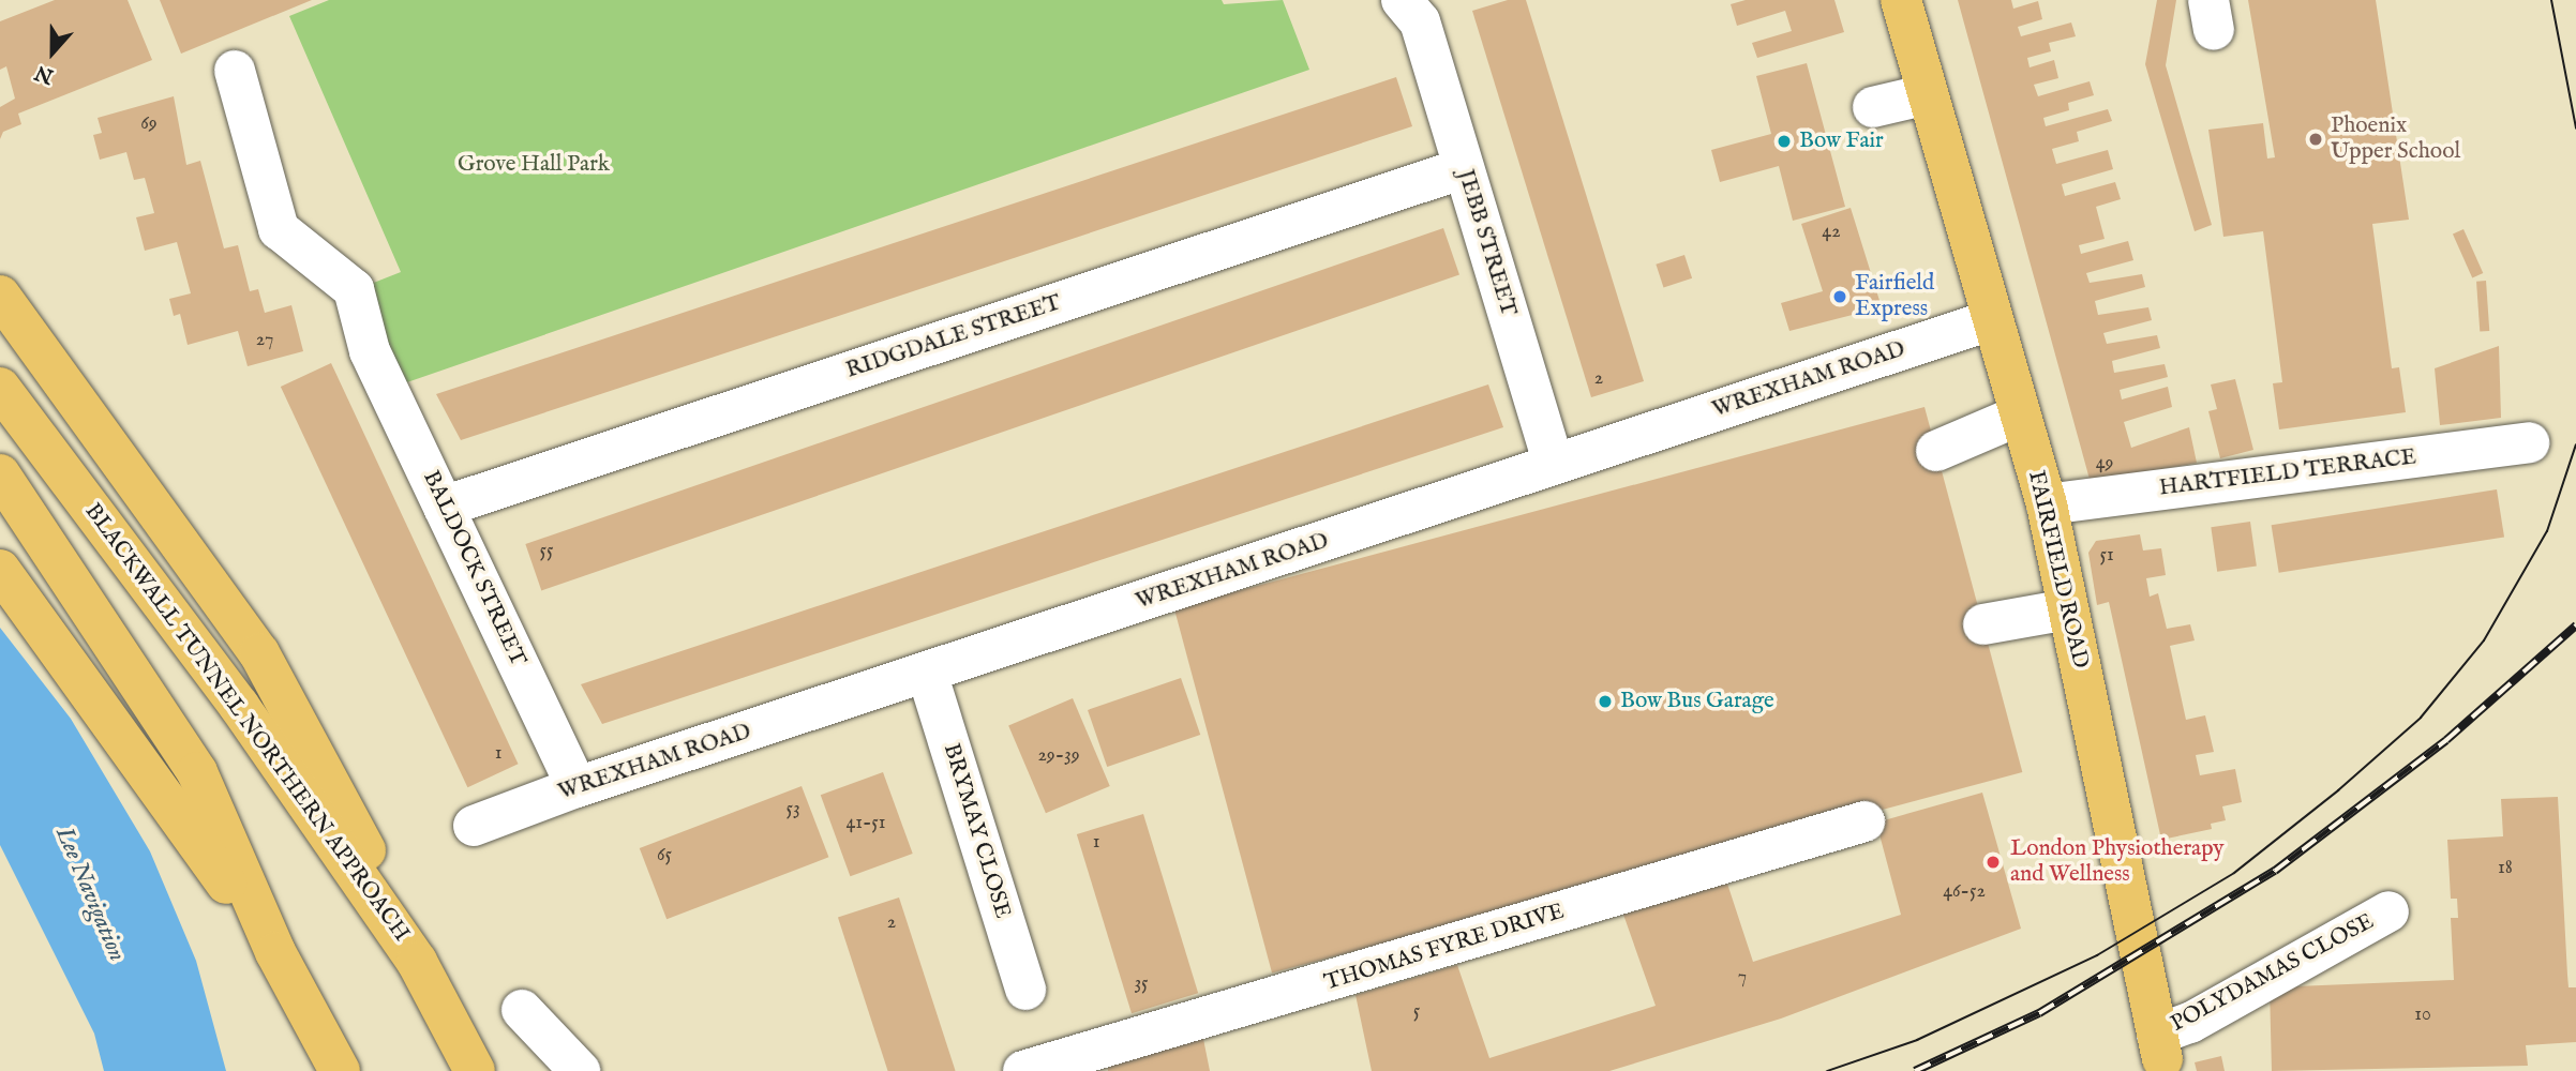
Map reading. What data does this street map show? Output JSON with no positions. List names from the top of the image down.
{
  "streets": {
    "main road": ["FAIRFIELD ROAD", "BLACKWALL TUNNEL NORTHERN APPROACH"],
    "street": [
      "JEBB STREET",
      "RIDGDALE STREET",
      "WREXHAM ROAD",
      "HARTFIELD TERRACE",
      "BALDOCK STREET",
      "BRYMAY CLOSE",
      "THOMAS FYRE DRIVE",
      "POLYDAMAS CLOSE"
    ]
  },
  "crossings": [
    ["JEBB STREET", "RIDGDALE STREET"],
    ["JEBB STREET", "WREXHAM ROAD"],
    ["RIDGDALE STREET", "BALDOCK STREET"],
    ["WREXHAM ROAD", "BALDOCK STREET"],
    ["WREXHAM ROAD", "FAIRFIELD ROAD"],
    ["WREXHAM ROAD", "BRYMAY CLOSE"],
    ["HARTFIELD TERRACE", "FAIRFIELD ROAD"],
    ["FAIRFIELD ROAD", "POLYDAMAS CLOSE"]
  ],
  "water": ["Lee Navigation"],
  "parks": ["Grove Hall Park"],
  "places": [
    "Phoenix Upper School",
    "Bow Fair",
    "Fairfield Express",
    "Bow Bus Garage",
    "London Physiotherapy and Wellness"
  ],
  "house_numbers": [
    "69",
    "42",
    "27",
    "2",
    "49",
    "55",
    "51",
    "1",
    "29-39",
    "53",
    "41-51",
    "1",
    "65",
    "18",
    "46-52",
    "2",
    "7",
    "35",
    "5",
    "10"
  ],
  "north": "bottom"
}
